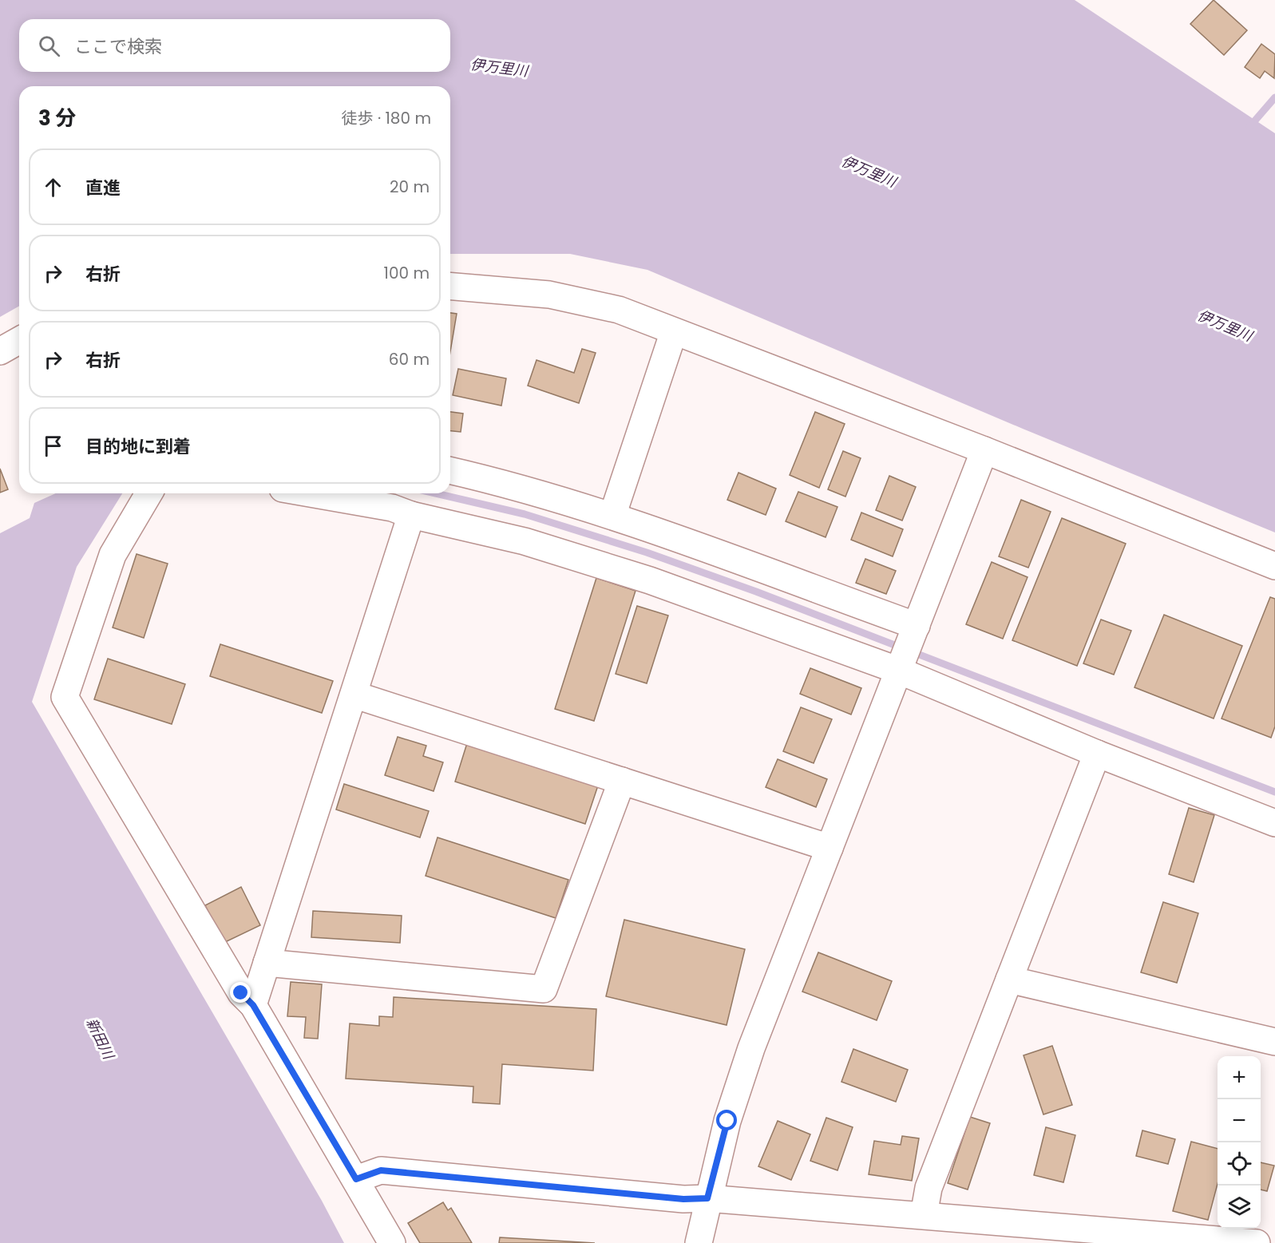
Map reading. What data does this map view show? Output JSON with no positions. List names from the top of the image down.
{
  "water": ["伊万里川", "新田川"],
  "page": {
    "search": "ここで検索",
    "heading": ["3 分", "徒歩 · 180 m"],
    "list": [
      ["直進", "20 m"],
      ["右折", "100 m"],
      ["右折", "60 m"],
      "目的地に到着"
    ],
    "map_buttons": ["+", "−"]
  }
}
